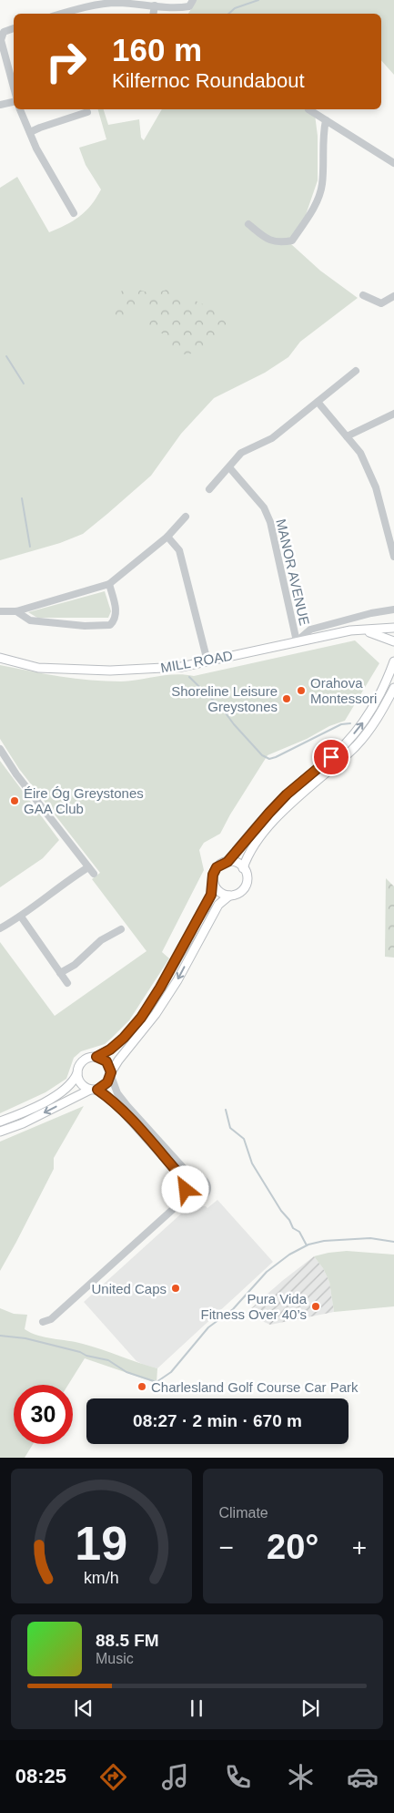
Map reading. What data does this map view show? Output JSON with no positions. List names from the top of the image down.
{
  "streets": {
    "main road": ["MILL ROAD"],
    "street": ["MANOR AVENUE"]
  },
  "crossings": [
    ["MANOR AVENUE", "MILL ROAD"]
  ],
  "places": [
    "Orahova Montessori",
    "Shoreline Leisure Greystones",
    "Éire Óg Greystones GAA Club",
    "United Caps",
    "Pura Vida Fitness Over 40’s",
    "Charlesland Golf Course Car Park"
  ],
  "page": {
    "turn": ["160 m", "Kilfernoc Roundabout"],
    "limit": "30",
    "trip": "08:27 · 2 min · 670 m",
    "tile": "Climate",
    "heat": ["−", "20°", "+"],
    "song": ["88.5 FM", "Music"],
    "tabs": "08:25",
    "gauge": ["19", "km/h"]
  }
}
